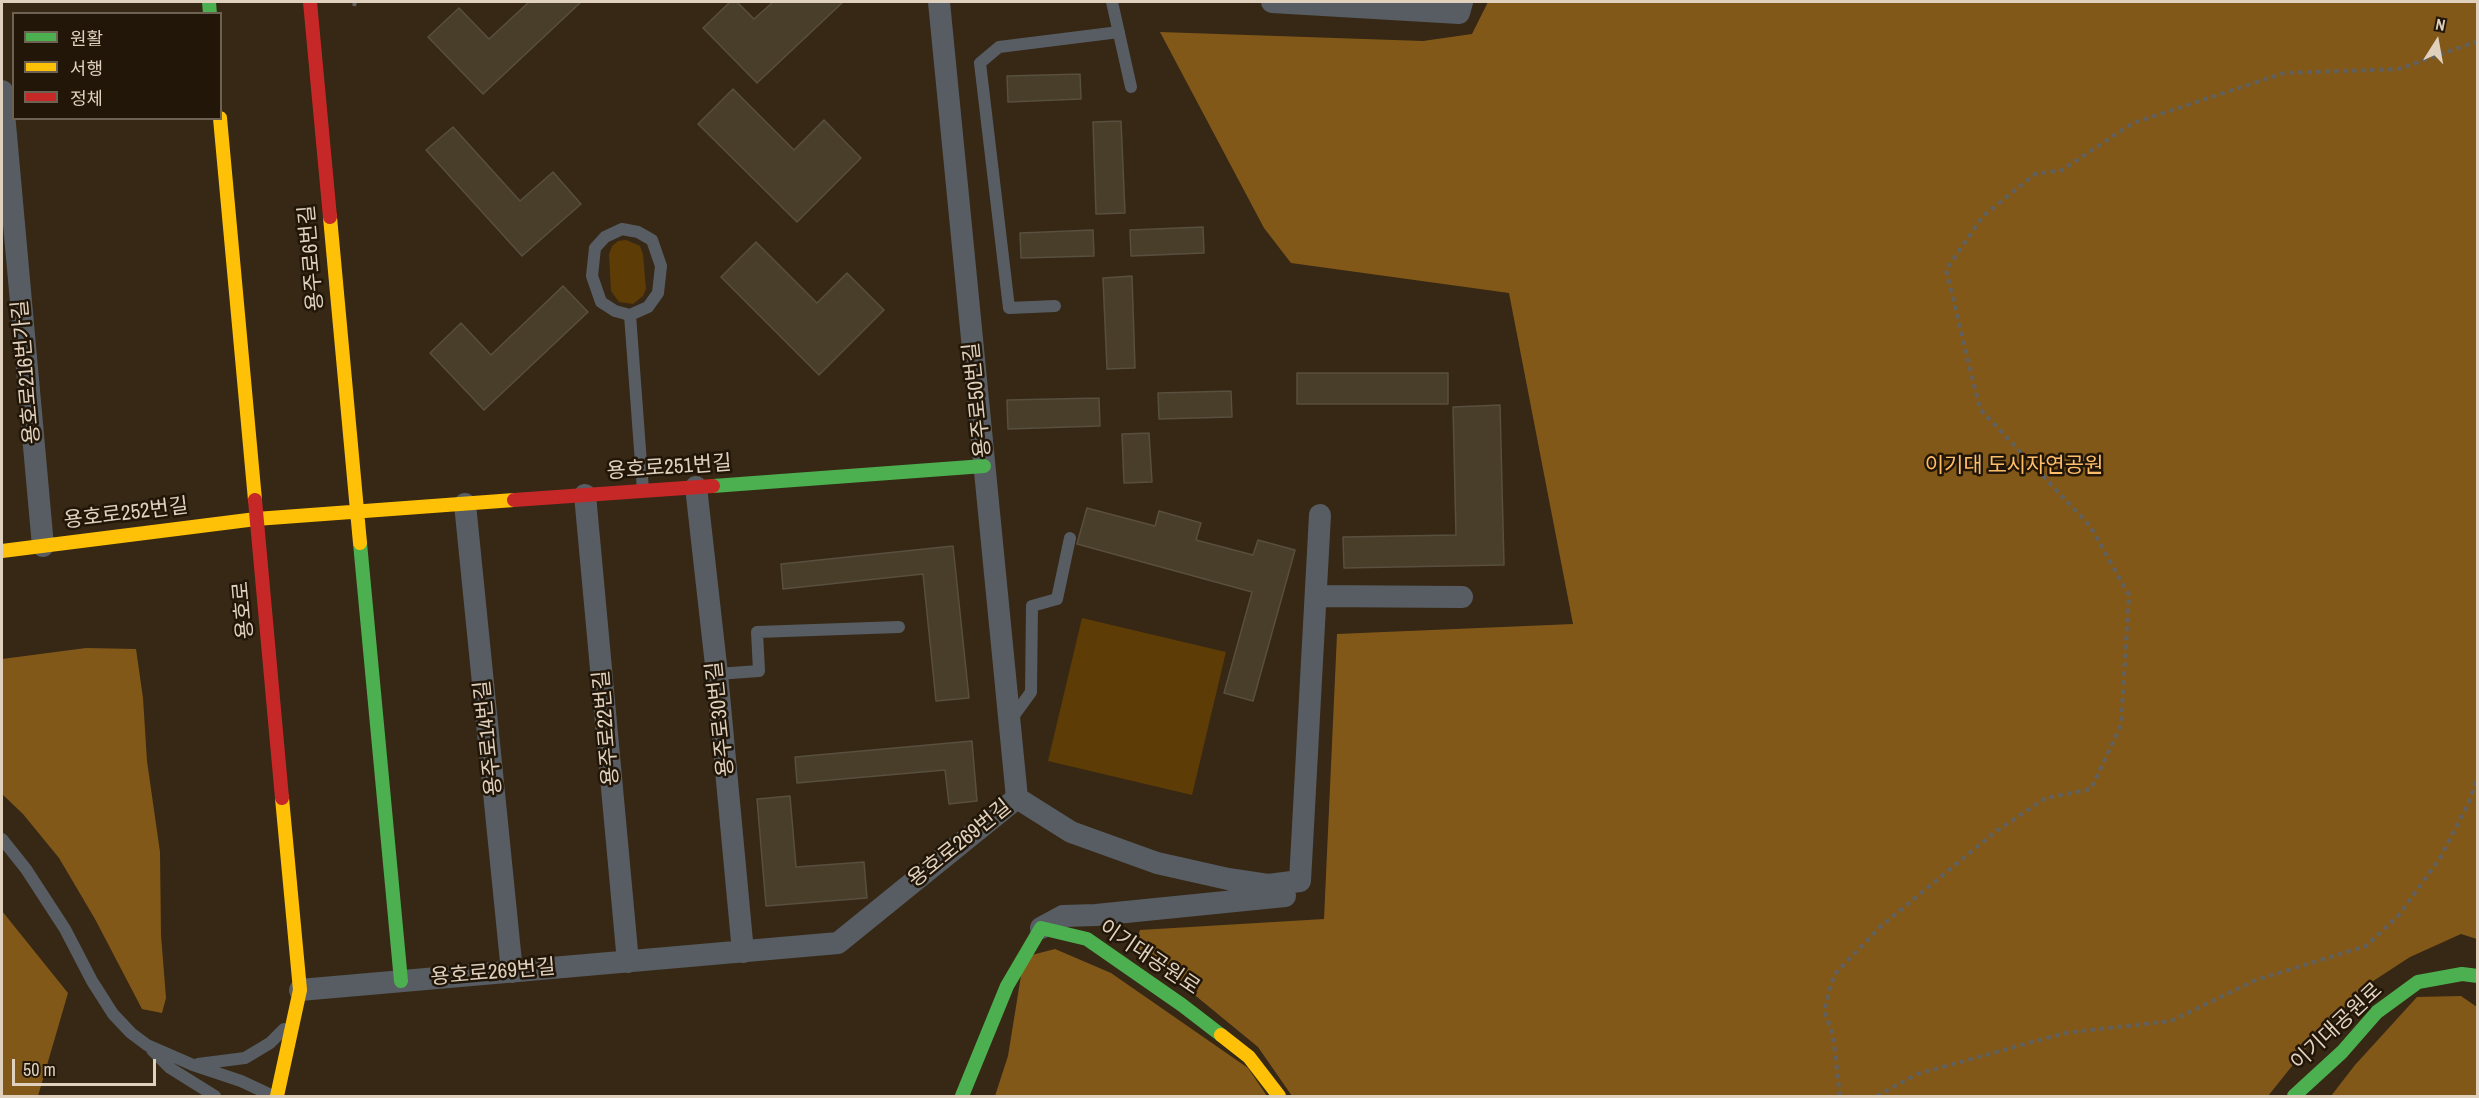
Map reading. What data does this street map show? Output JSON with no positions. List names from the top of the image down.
{
  "streets": {
    "street": [
      "용주로6번길",
      "용호로216번가길",
      "용주로50번길",
      "용호로251번길",
      "용호로252번길",
      "용호로",
      "용주로30번길",
      "용주로22번길",
      "용주로14번길",
      "용호로269번길",
      "이기대공원로"
    ]
  },
  "crossings": [
    ["용주로6번길", "용호로251번길"],
    ["용주로6번길", "용호로269번길"],
    ["용호로216번가길", "용호로252번길"],
    ["용주로50번길", "용호로251번길"],
    ["용주로50번길", "용호로269번길"],
    ["용호로251번길", "용호로252번길"],
    ["용호로251번길", "용호로"],
    ["용호로251번길", "용주로30번길"],
    ["용호로251번길", "용주로22번길"],
    ["용호로251번길", "용주로14번길"],
    ["용호로251번길", "용호로269번길"],
    ["용호로252번길", "용호로"],
    ["용호로", "용호로269번길"],
    ["용주로30번길", "용호로269번길"],
    ["용주로22번길", "용호로269번길"],
    ["용주로14번길", "용호로269번길"]
  ],
  "parks": ["이기대 도시자연공원"],
  "legend": ["원활", "서행", "정체"],
  "scale_bar": "50 m",
  "north": "top"
}
